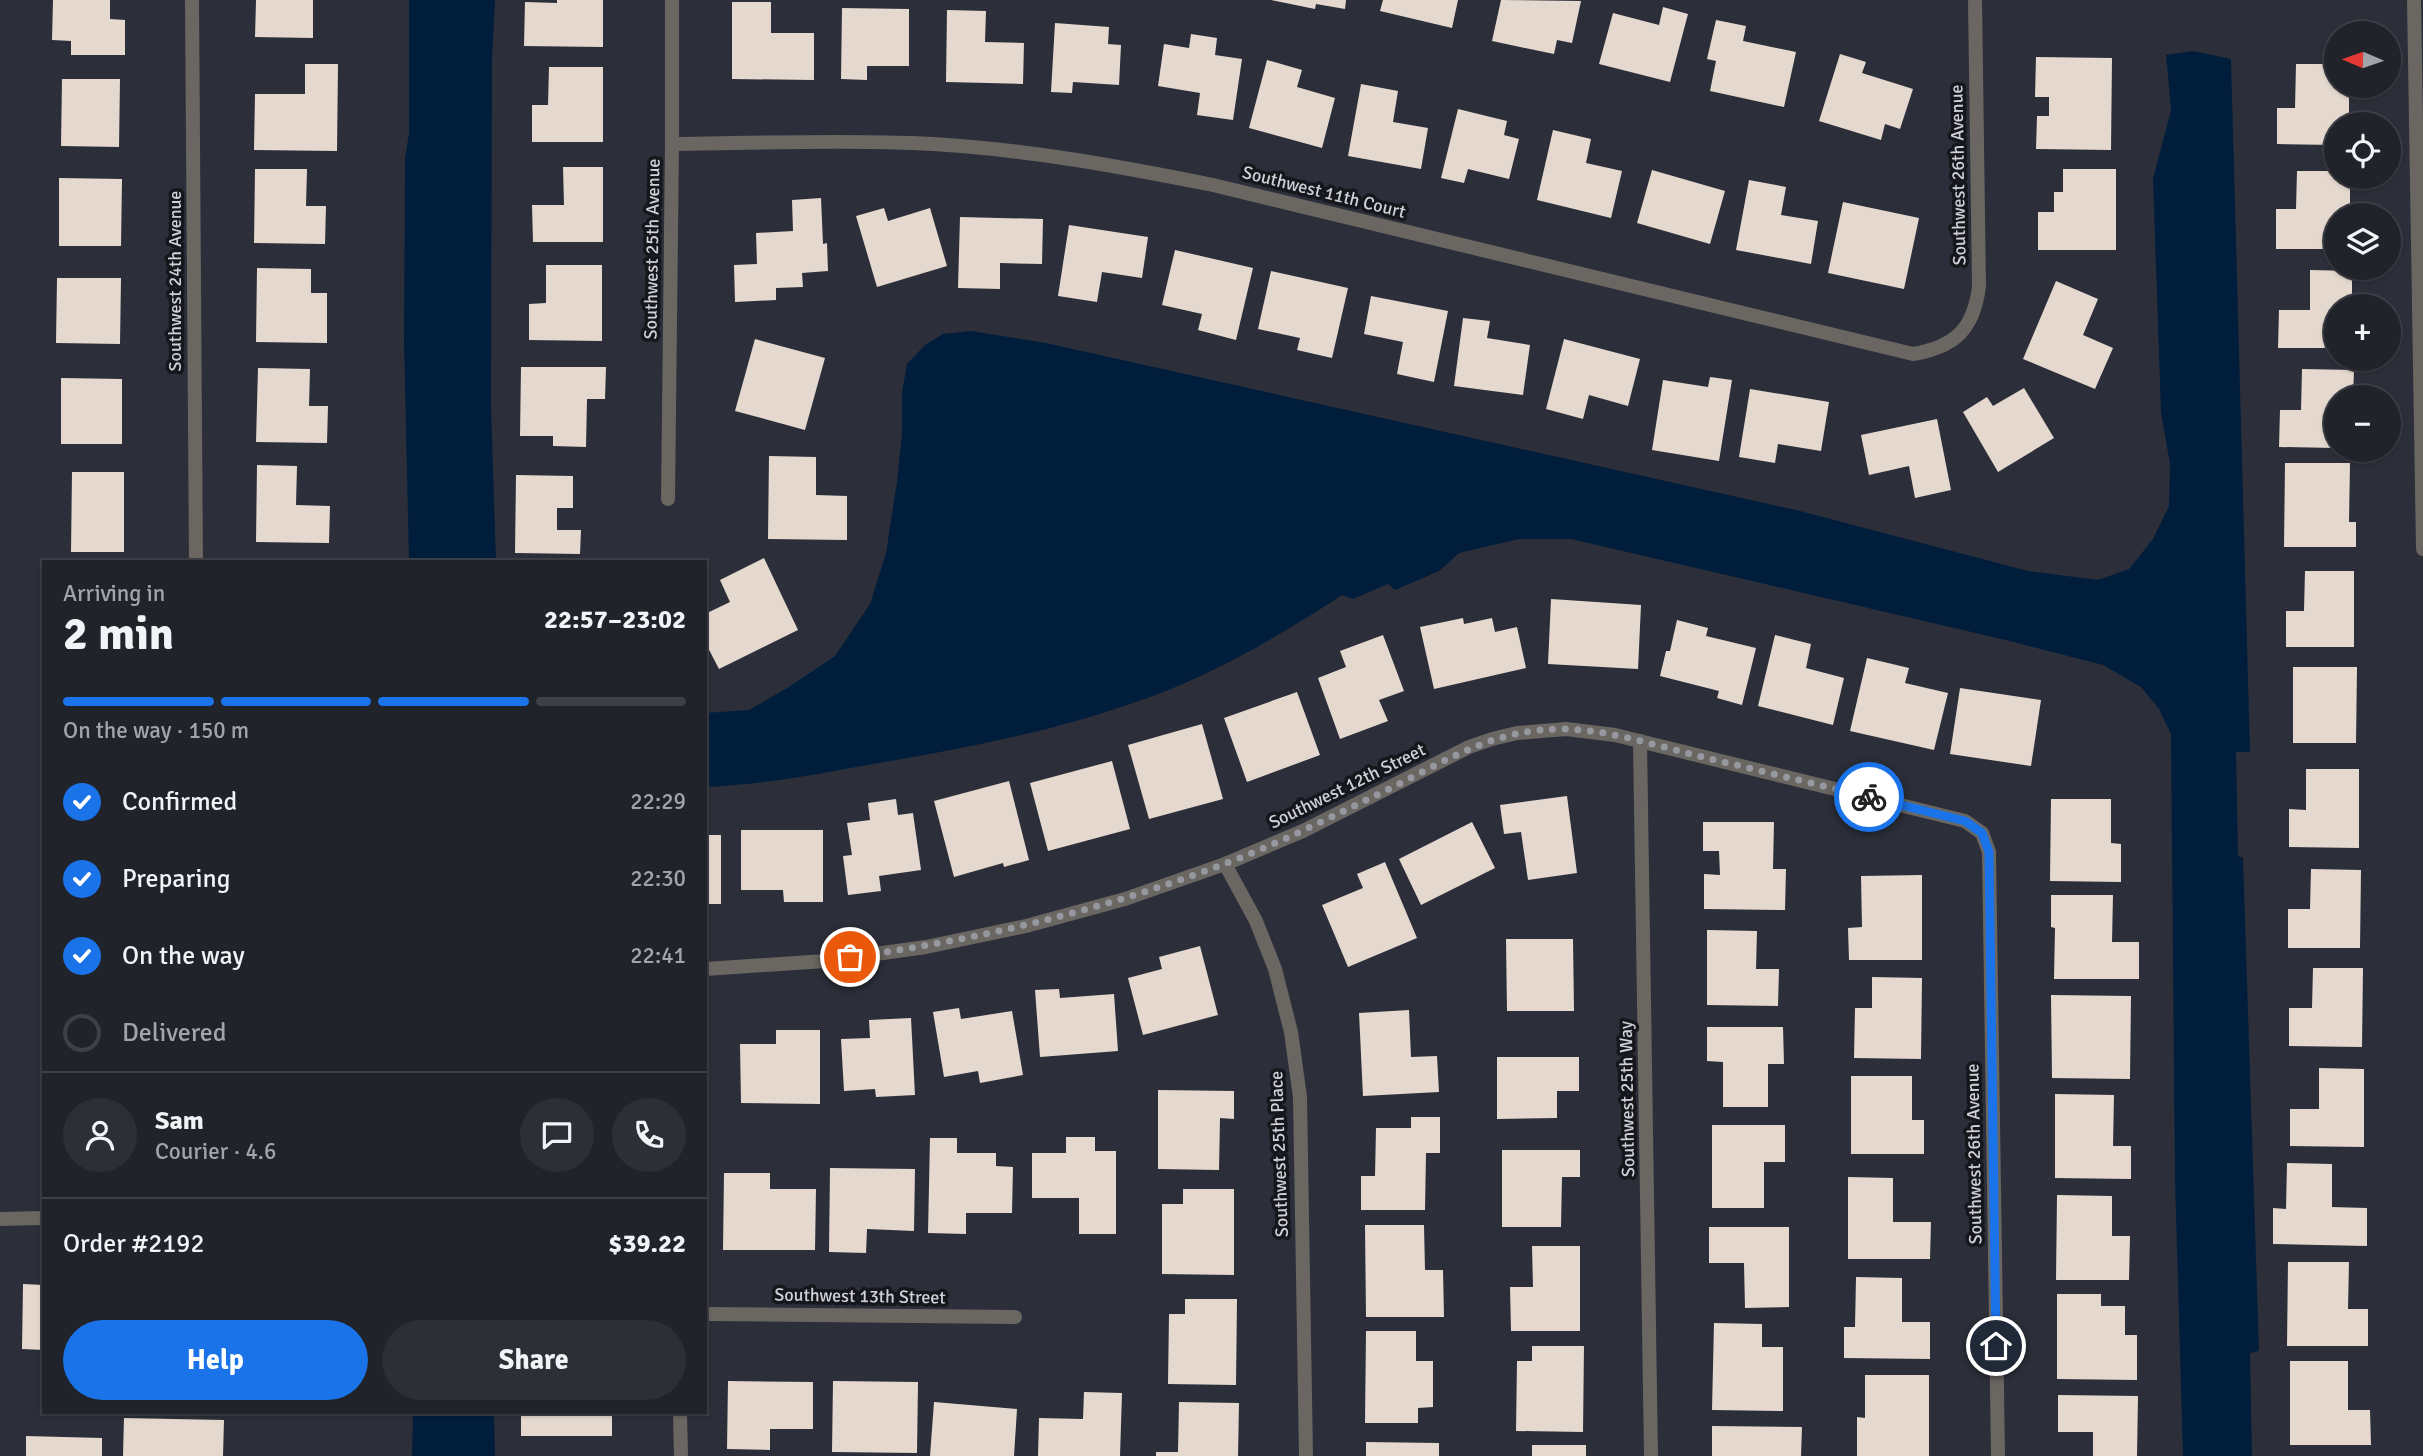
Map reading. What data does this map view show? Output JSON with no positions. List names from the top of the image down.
{
  "streets": {
    "street": [
      "Southwest 26th Avenue",
      "Southwest 11th Court",
      "Southwest 25th Avenue",
      "Southwest 24th Avenue",
      "Southwest 12th Street",
      "Southwest 25th Way",
      "Southwest 25th Place",
      "Southwest 13th Street"
    ]
  },
  "crossings": [
    ["Southwest 26th Avenue", "Southwest 11th Court"],
    ["Southwest 26th Avenue", "Southwest 12th Street"],
    ["Southwest 11th Court", "Southwest 25th Avenue"],
    ["Southwest 12th Street", "Southwest 25th Way"],
    ["Southwest 12th Street", "Southwest 25th Place"]
  ],
  "north": "left",
  "page": {
    "map_buttons": ["+", "−"],
    "heading": ["2 min", "Arriving in", "22:57–23:02"],
    "panel": [
      "Sam",
      "Courier · 4.6",
      "Order #2192",
      "$39.22"
    ],
    "bar": "On the way · 150 m",
    "list": [
      ["Confirmed", "22:29"],
      ["Preparing", "22:30"],
      ["On the way", "22:41"],
      "Delivered"
    ],
    "buttons": ["Help", "Share"]
  }
}
